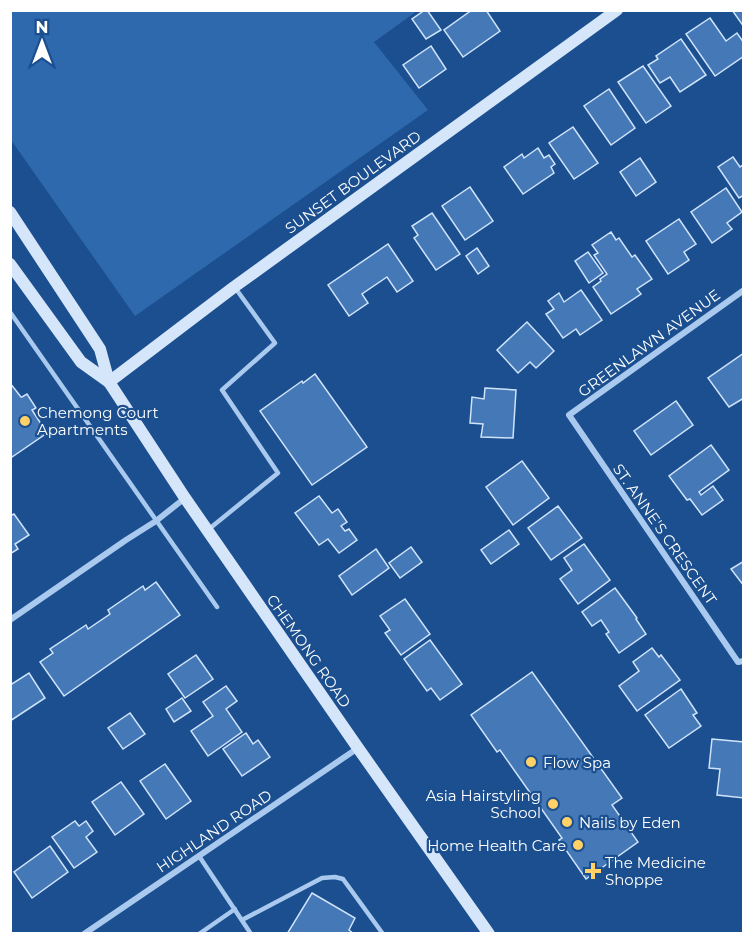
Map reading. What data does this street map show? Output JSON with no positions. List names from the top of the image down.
{
  "streets": {
    "main road": ["SUNSET BOULEVARD", "CHEMONG ROAD"],
    "street": ["GREENLAWN AVENUE", "ST. ANNE'S CRESCENT", "HIGHLAND ROAD"]
  },
  "crossings": [
    ["SUNSET BOULEVARD", "CHEMONG ROAD"],
    ["GREENLAWN AVENUE", "ST. ANNE'S CRESCENT"],
    ["CHEMONG ROAD", "HIGHLAND ROAD"]
  ],
  "places": {
    "other": [
      "Chemong Court Apartments",
      "Flow Spa",
      "Asia Hairstyling School",
      "Nails by Eden",
      "Home Health Care"
    ],
    "health": ["The Medicine Shoppe"]
  },
  "north": "top"
}
